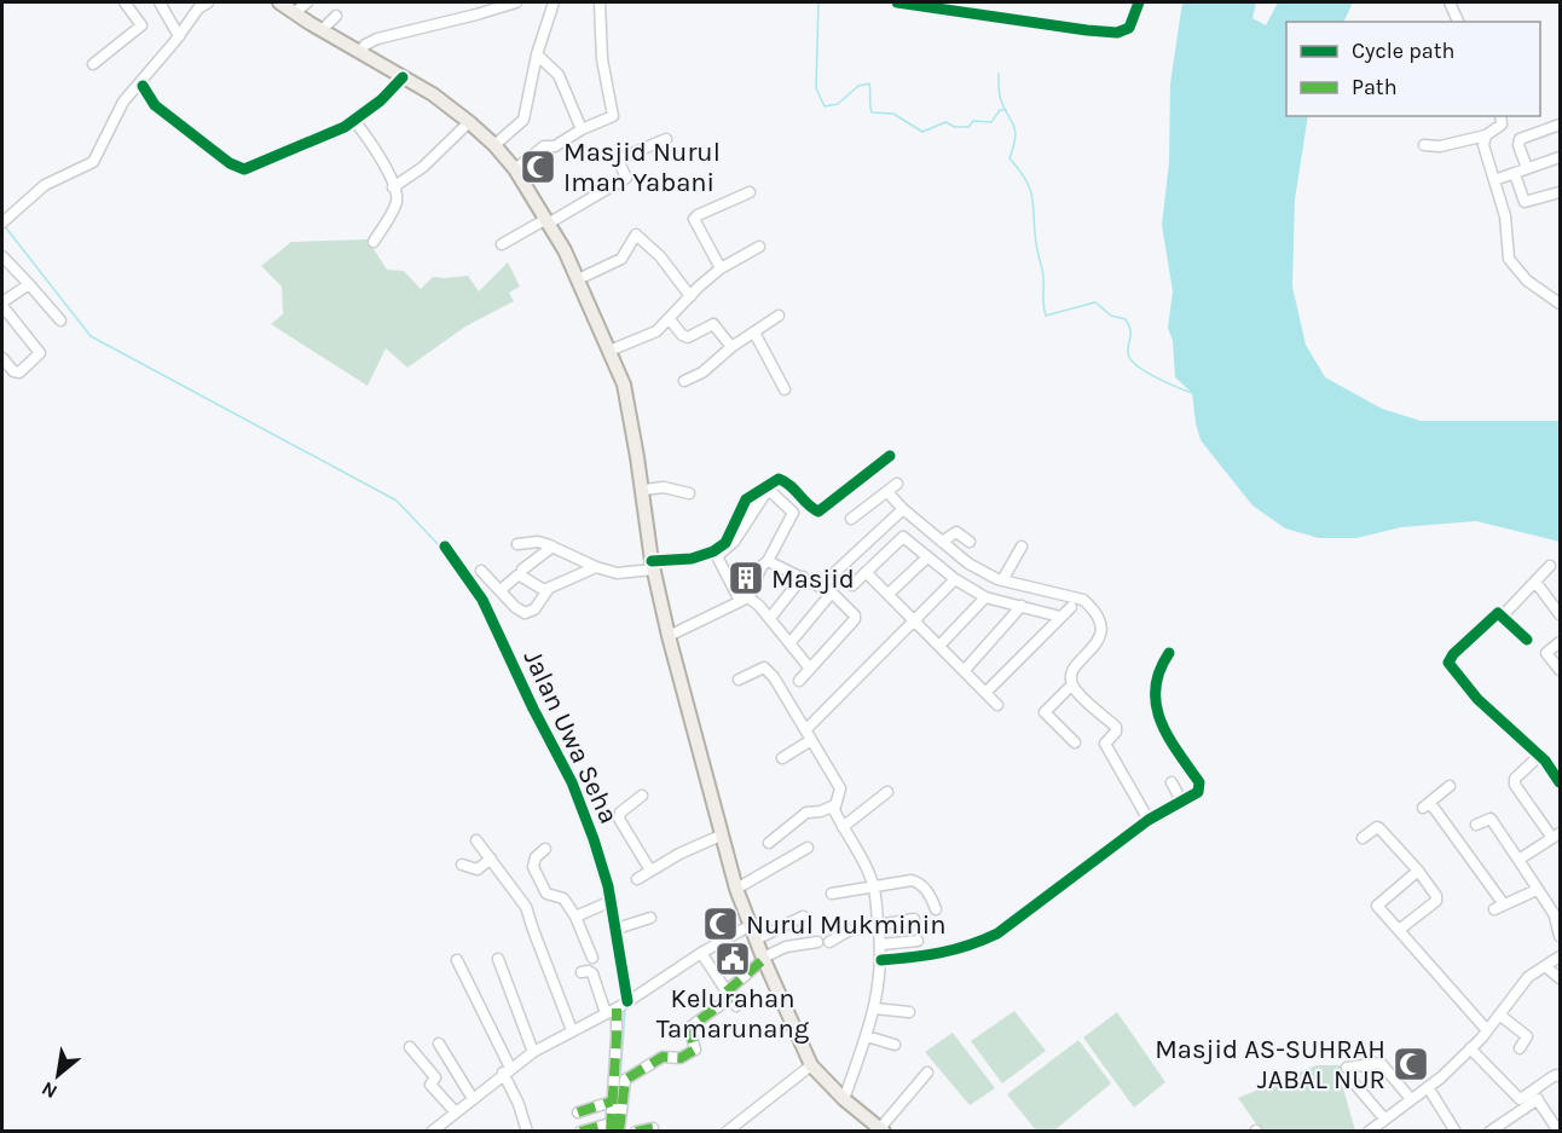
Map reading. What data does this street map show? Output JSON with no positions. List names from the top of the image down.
{
  "streets": {
    "street": ["Jalan Uwa Seha"]
  },
  "places": {
    "mosque": ["Masjid Nurul Iman Yabani", "Nurul Mukminin", "Masjid AS-SUHRAH JABAL NUR"],
    "building": ["Masjid"],
    "public building": ["Kelurahan Tamarunang"]
  },
  "legend": ["Cycle path", "Path"],
  "north": "bottom left"
}
